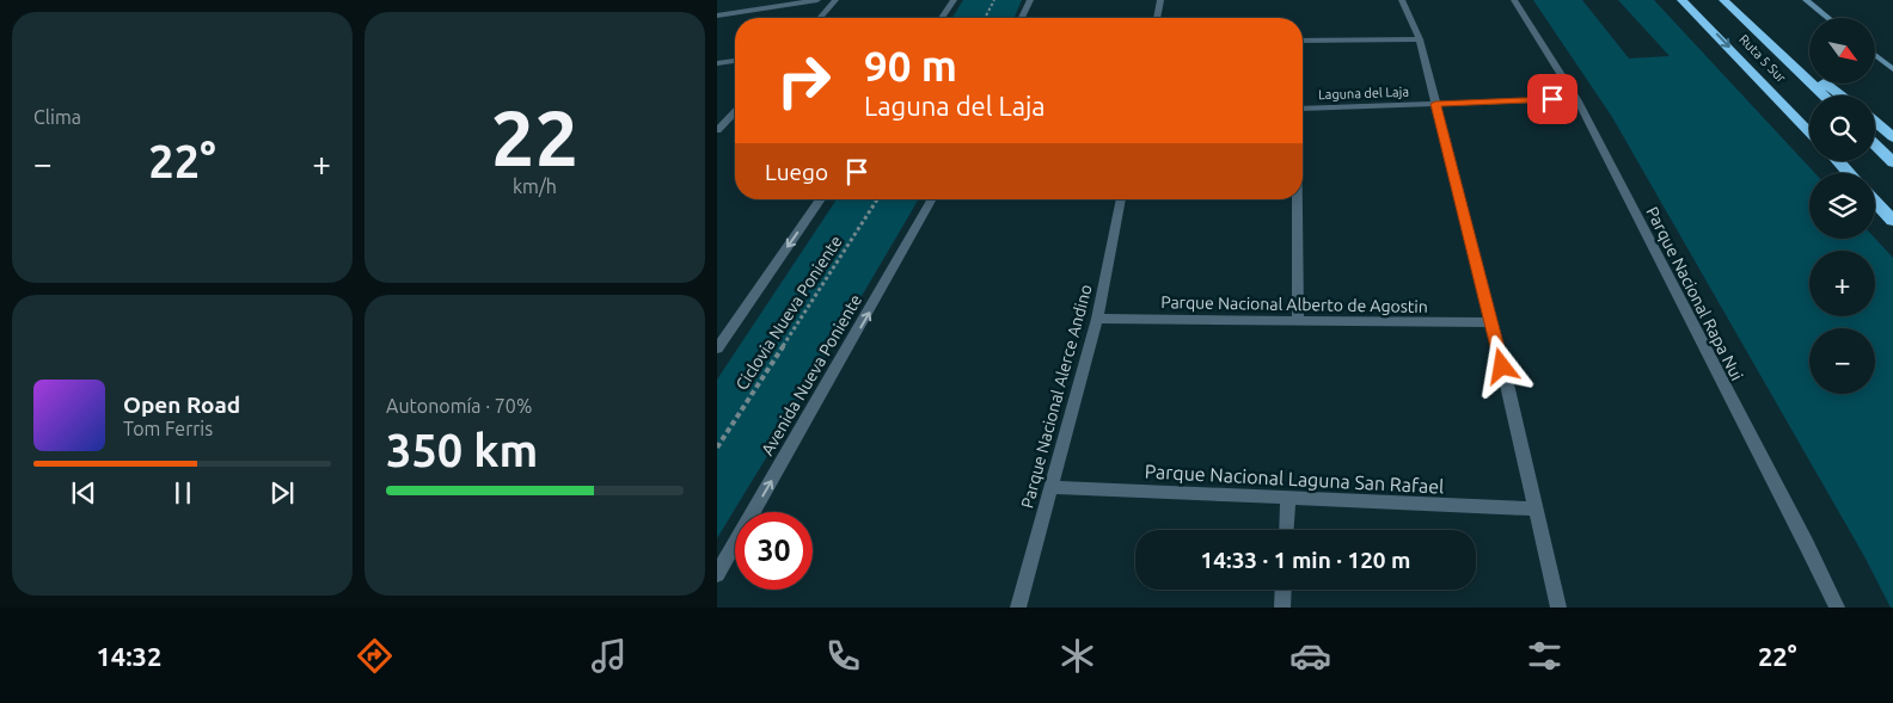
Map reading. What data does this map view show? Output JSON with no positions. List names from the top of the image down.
{
  "streets": {
    "highway": ["Ruta 5 Sur"],
    "street": [
      "Laguna del Laja",
      "Parque Nacional Rapa Nui",
      "Parque Nacional Alberto de Agostin",
      "Avenida Nueva Poniente",
      "Parque Nacional Alerce Andino",
      "Parque Nacional Laguna San Rafael"
    ],
    "path": ["Ciclovia Nueva Poniente"]
  },
  "crossings": [
    ["Laguna del Laja", "Parque Nacional Rapa Nui"],
    ["Parque Nacional Alberto de Agostin", "Parque Nacional Alerce Andino"],
    ["Parque Nacional Alerce Andino", "Parque Nacional Laguna San Rafael"]
  ],
  "one_way": ["Avenida Nueva Poniente"],
  "north": "bottom right",
  "page": {
    "tile": [
      "Clima",
      ["22", "km/h"],
      ["Autonomía · 70%", "350 km"]
    ],
    "map_buttons": ["+", "−"],
    "turn": ["90 m", "Laguna del Laja"],
    "heat": ["−", "22°", "+"],
    "then": "Luego",
    "song": ["Open Road", "Tom Ferris"],
    "limit": "30",
    "trip": "14:33 · 1 min · 120 m",
    "tabs": ["14:32", "22°"]
  }
}
